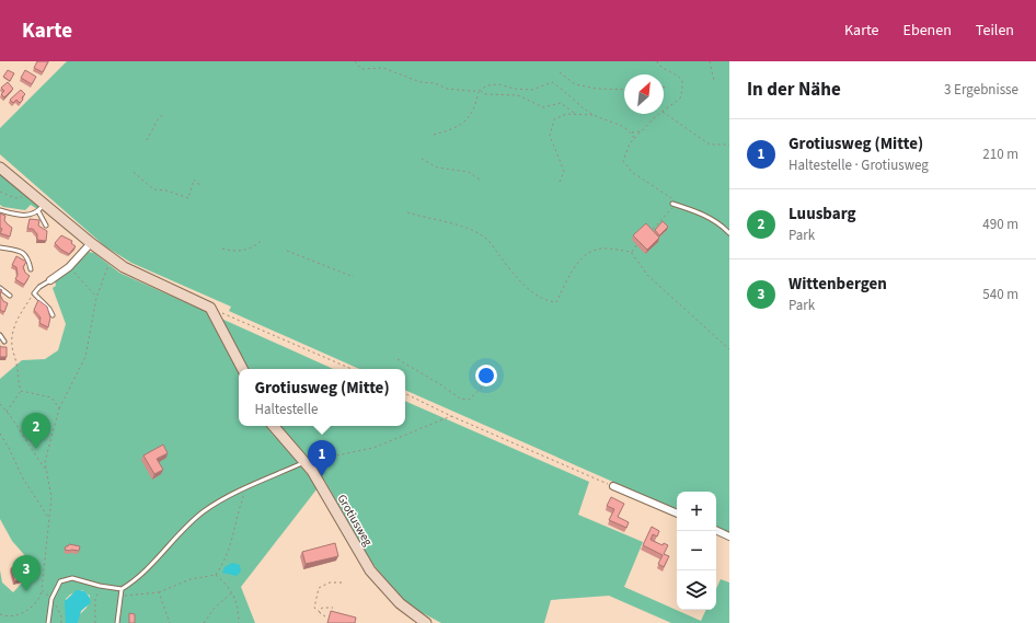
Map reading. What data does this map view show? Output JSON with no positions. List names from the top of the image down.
{
  "streets": {
    "street": ["Grotiusweg"]
  },
  "north": "top right",
  "page": {
    "header": "Karte",
    "nav": ["Karte", "Ebenen", "Teilen"],
    "heading": ["In der Nähe", "3 Ergebnisse"],
    "list": [
      {
        "mark": "1",
        "name": "Grotiusweg (Mitte)",
        "note": "Haltestelle · Grotiusweg",
        "value": "210 m"
      },
      {
        "mark": "2",
        "name": "Luusbarg",
        "note": "Park",
        "value": "490 m"
      },
      {
        "mark": "3",
        "name": "Wittenbergen",
        "note": "Park",
        "value": "540 m"
      }
    ],
    "popup": ["Grotiusweg (Mitte)", "Haltestelle"],
    "pins": ["2", "1", "3"],
    "map_buttons": ["+", "−"]
  }
}
